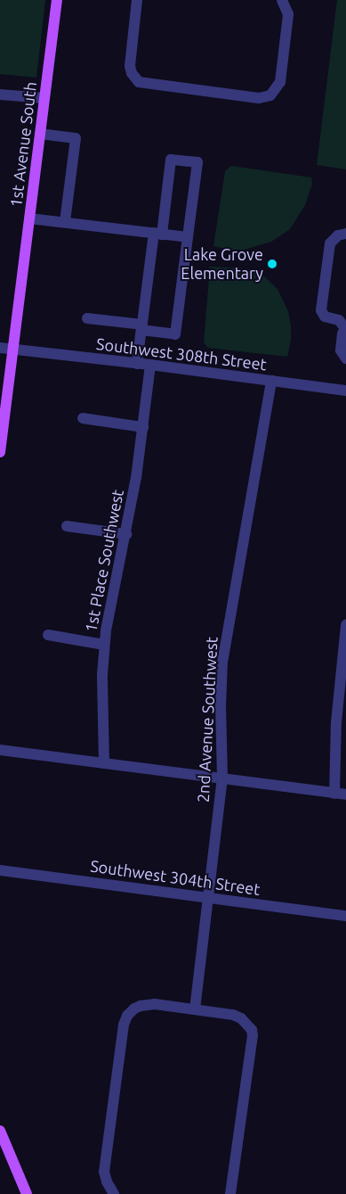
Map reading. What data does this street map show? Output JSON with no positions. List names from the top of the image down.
{
  "streets": {
    "main road": ["1st Avenue South"],
    "street": [
      "Southwest 308th Street",
      "1st Place Southwest",
      "2nd Avenue Southwest",
      "Southwest 304th Street"
    ]
  },
  "crossings": [
    ["1st Avenue South", "Southwest 308th Street"],
    ["Southwest 308th Street", "1st Place Southwest"],
    ["Southwest 308th Street", "2nd Avenue Southwest"],
    ["2nd Avenue Southwest", "Southwest 304th Street"]
  ],
  "places": ["Lake Grove Elementary"]
}
